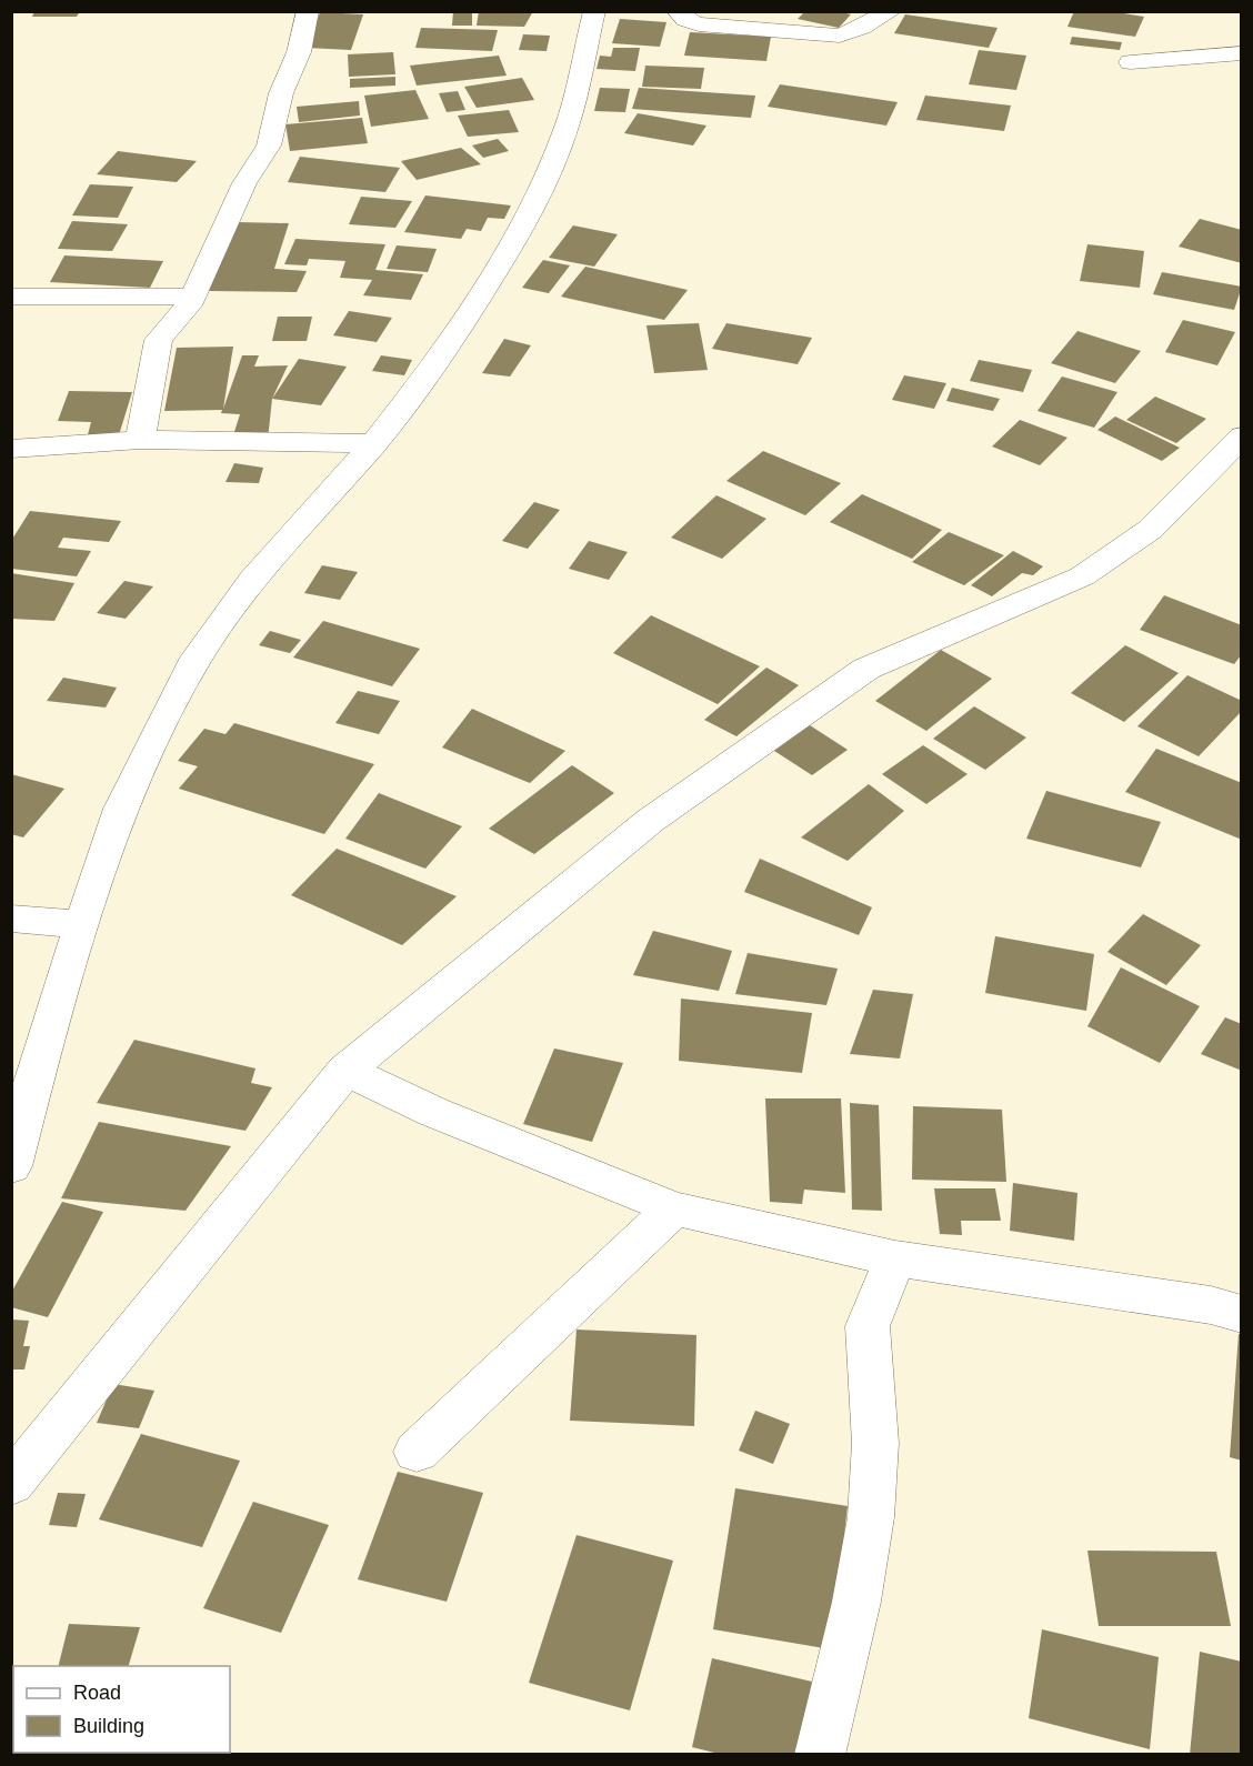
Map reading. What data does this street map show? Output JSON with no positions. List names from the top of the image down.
{
  "legend": ["Road", "Building"]
}
